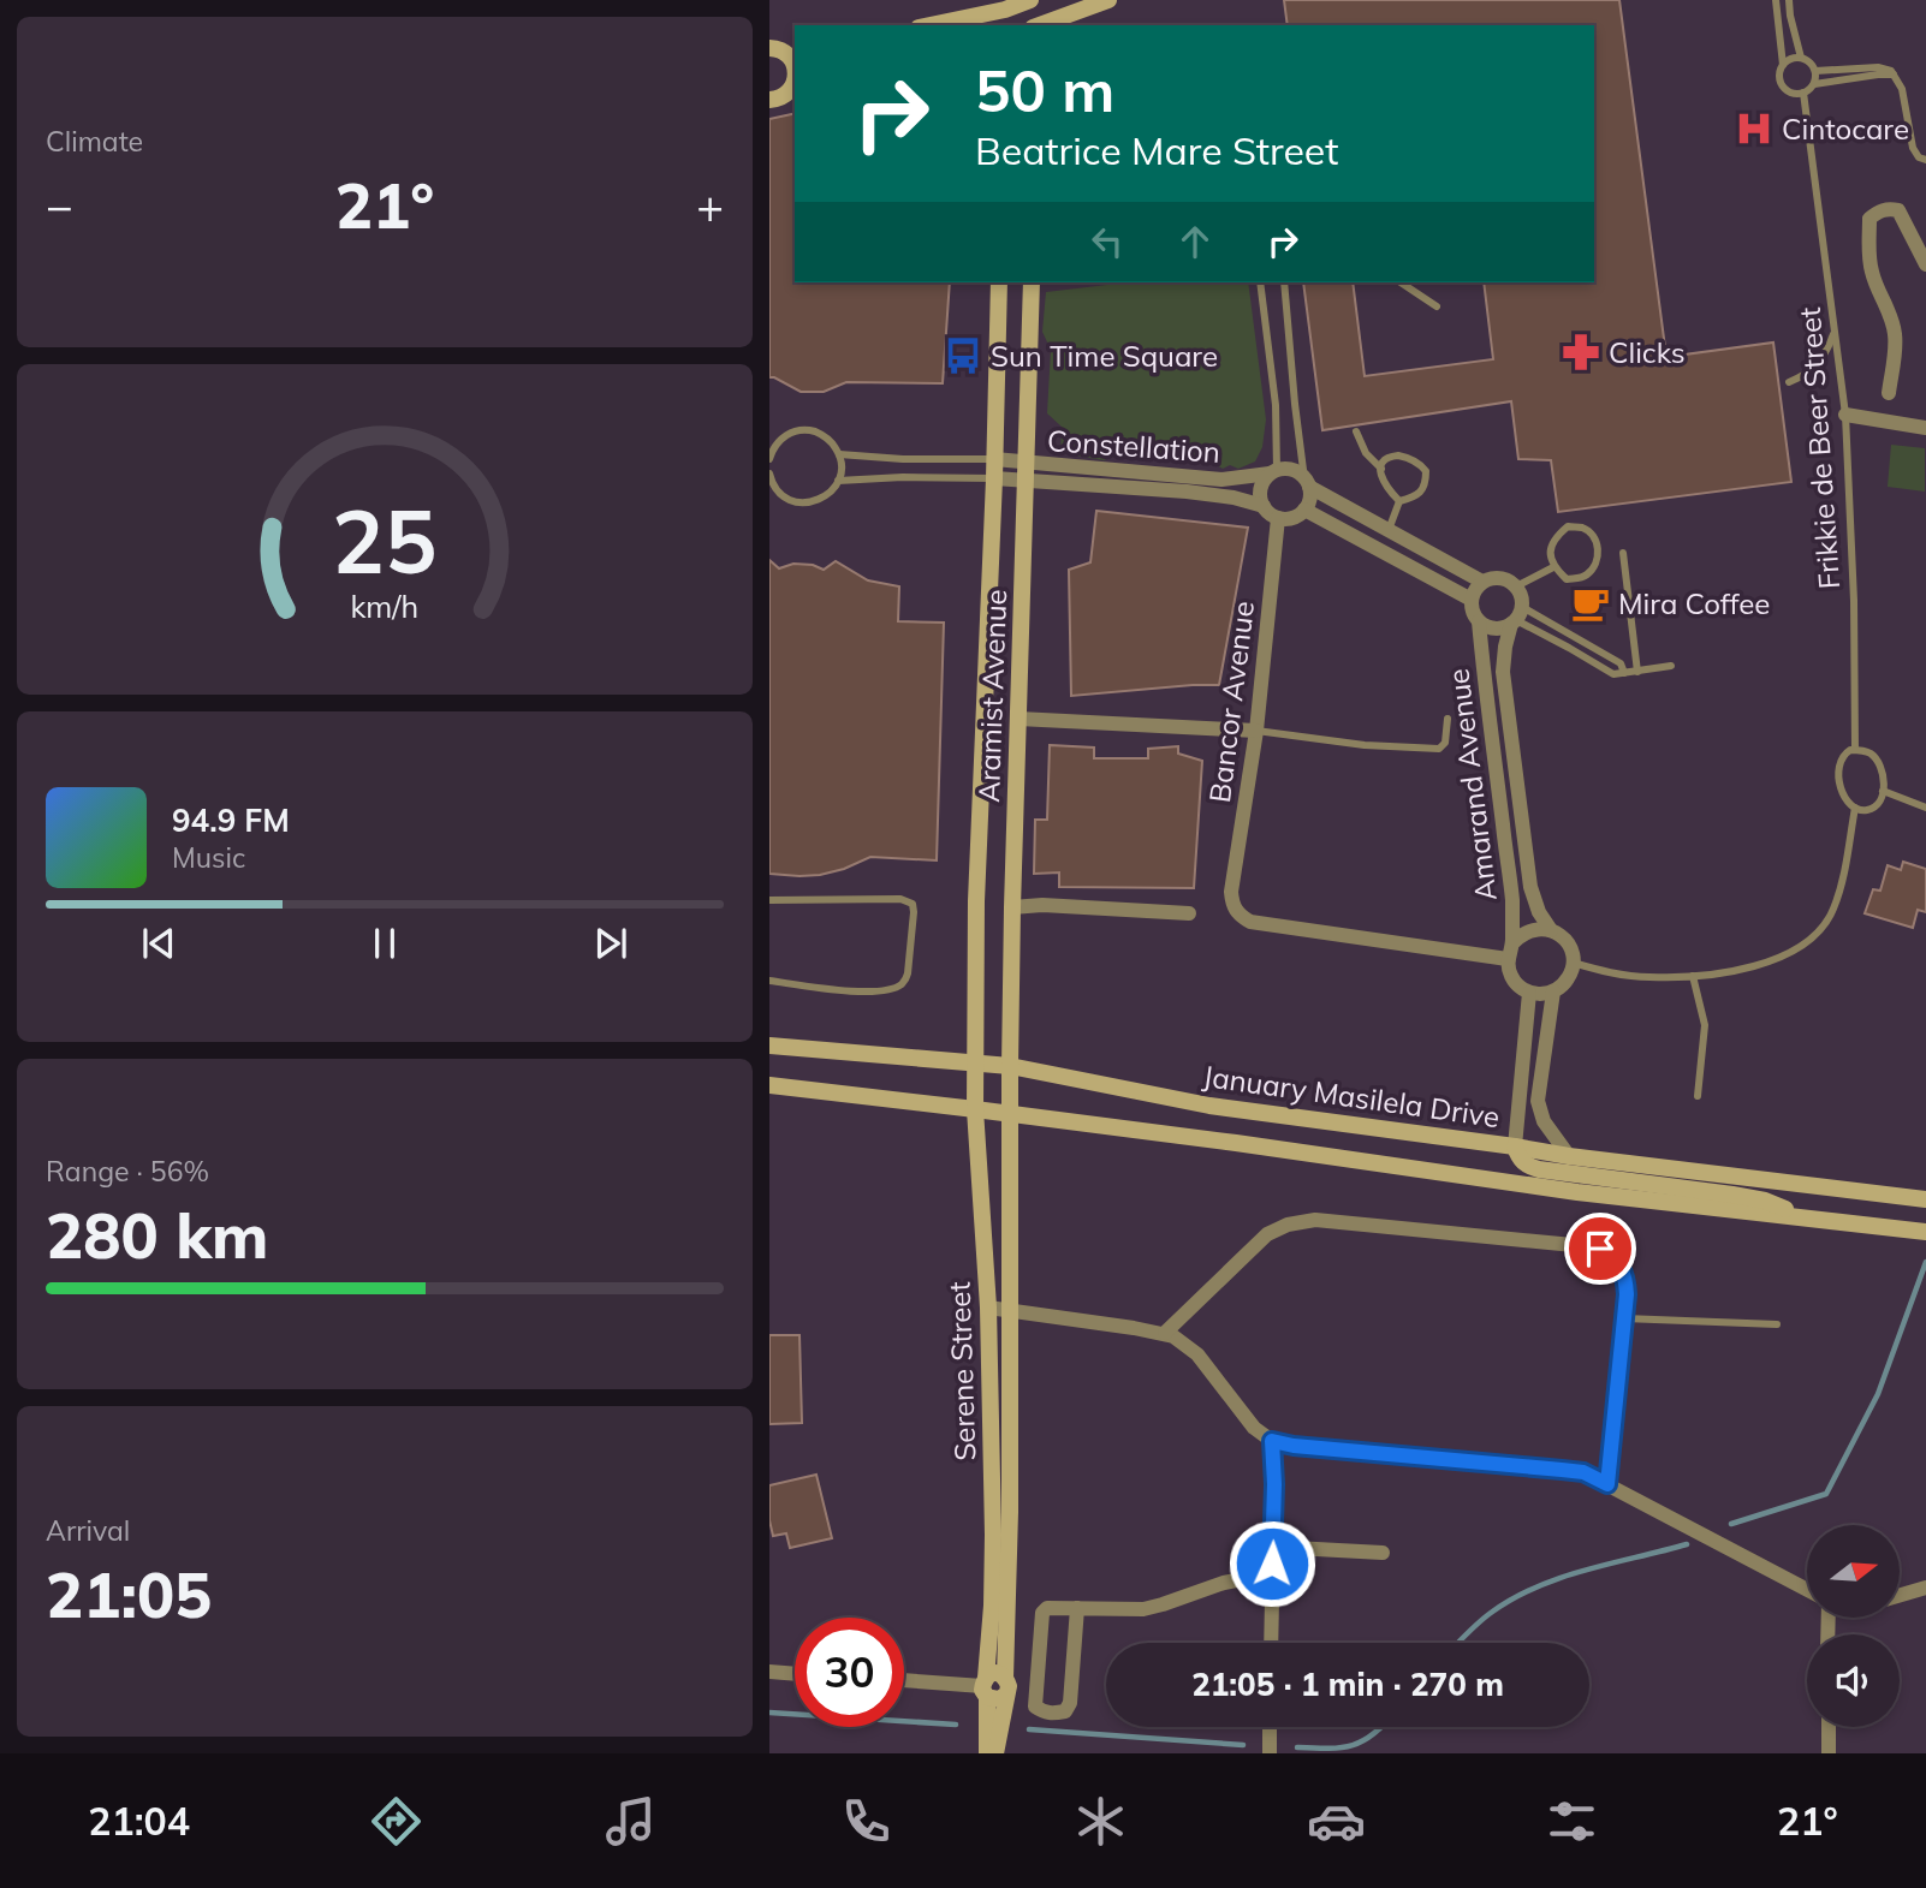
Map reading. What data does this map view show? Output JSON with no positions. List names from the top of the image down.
{
  "streets": {
    "street": [
      "Constellation",
      "Aramist Avenue",
      "Bancor Avenue",
      "Amarand Avenue",
      "January Masilela Drive",
      "Serene Street"
    ],
    "lane": ["Frikkie de Beer Street"]
  },
  "crossings": [
    ["Constellation", "Aramist Avenue"],
    ["Constellation", "Bancor Avenue"],
    ["Aramist Avenue", "January Masilela Drive"],
    ["Aramist Avenue", "Serene Street"],
    ["Bancor Avenue", "Amarand Avenue"],
    ["January Masilela Drive", "Serene Street"]
  ],
  "places": {
    "hospital": ["Cintocare"],
    "pharmacy": ["Clicks"],
    "bus stop": ["Sun Time Square"],
    "cafe": ["Mira Coffee"]
  },
  "north": "right",
  "page": {
    "tile": [
      "Climate",
      ["Range · 56%", "280 km"],
      ["Arrival", "21:05"]
    ],
    "turn": ["50 m", "Beatrice Mare Street"],
    "heat": ["−", "21°", "+"],
    "song": ["94.9 FM", "Music"],
    "limit": "30",
    "trip": "21:05 · 1 min · 270 m",
    "tabs": ["21:04", "21°"],
    "gauge": ["25", "km/h"]
  }
}
